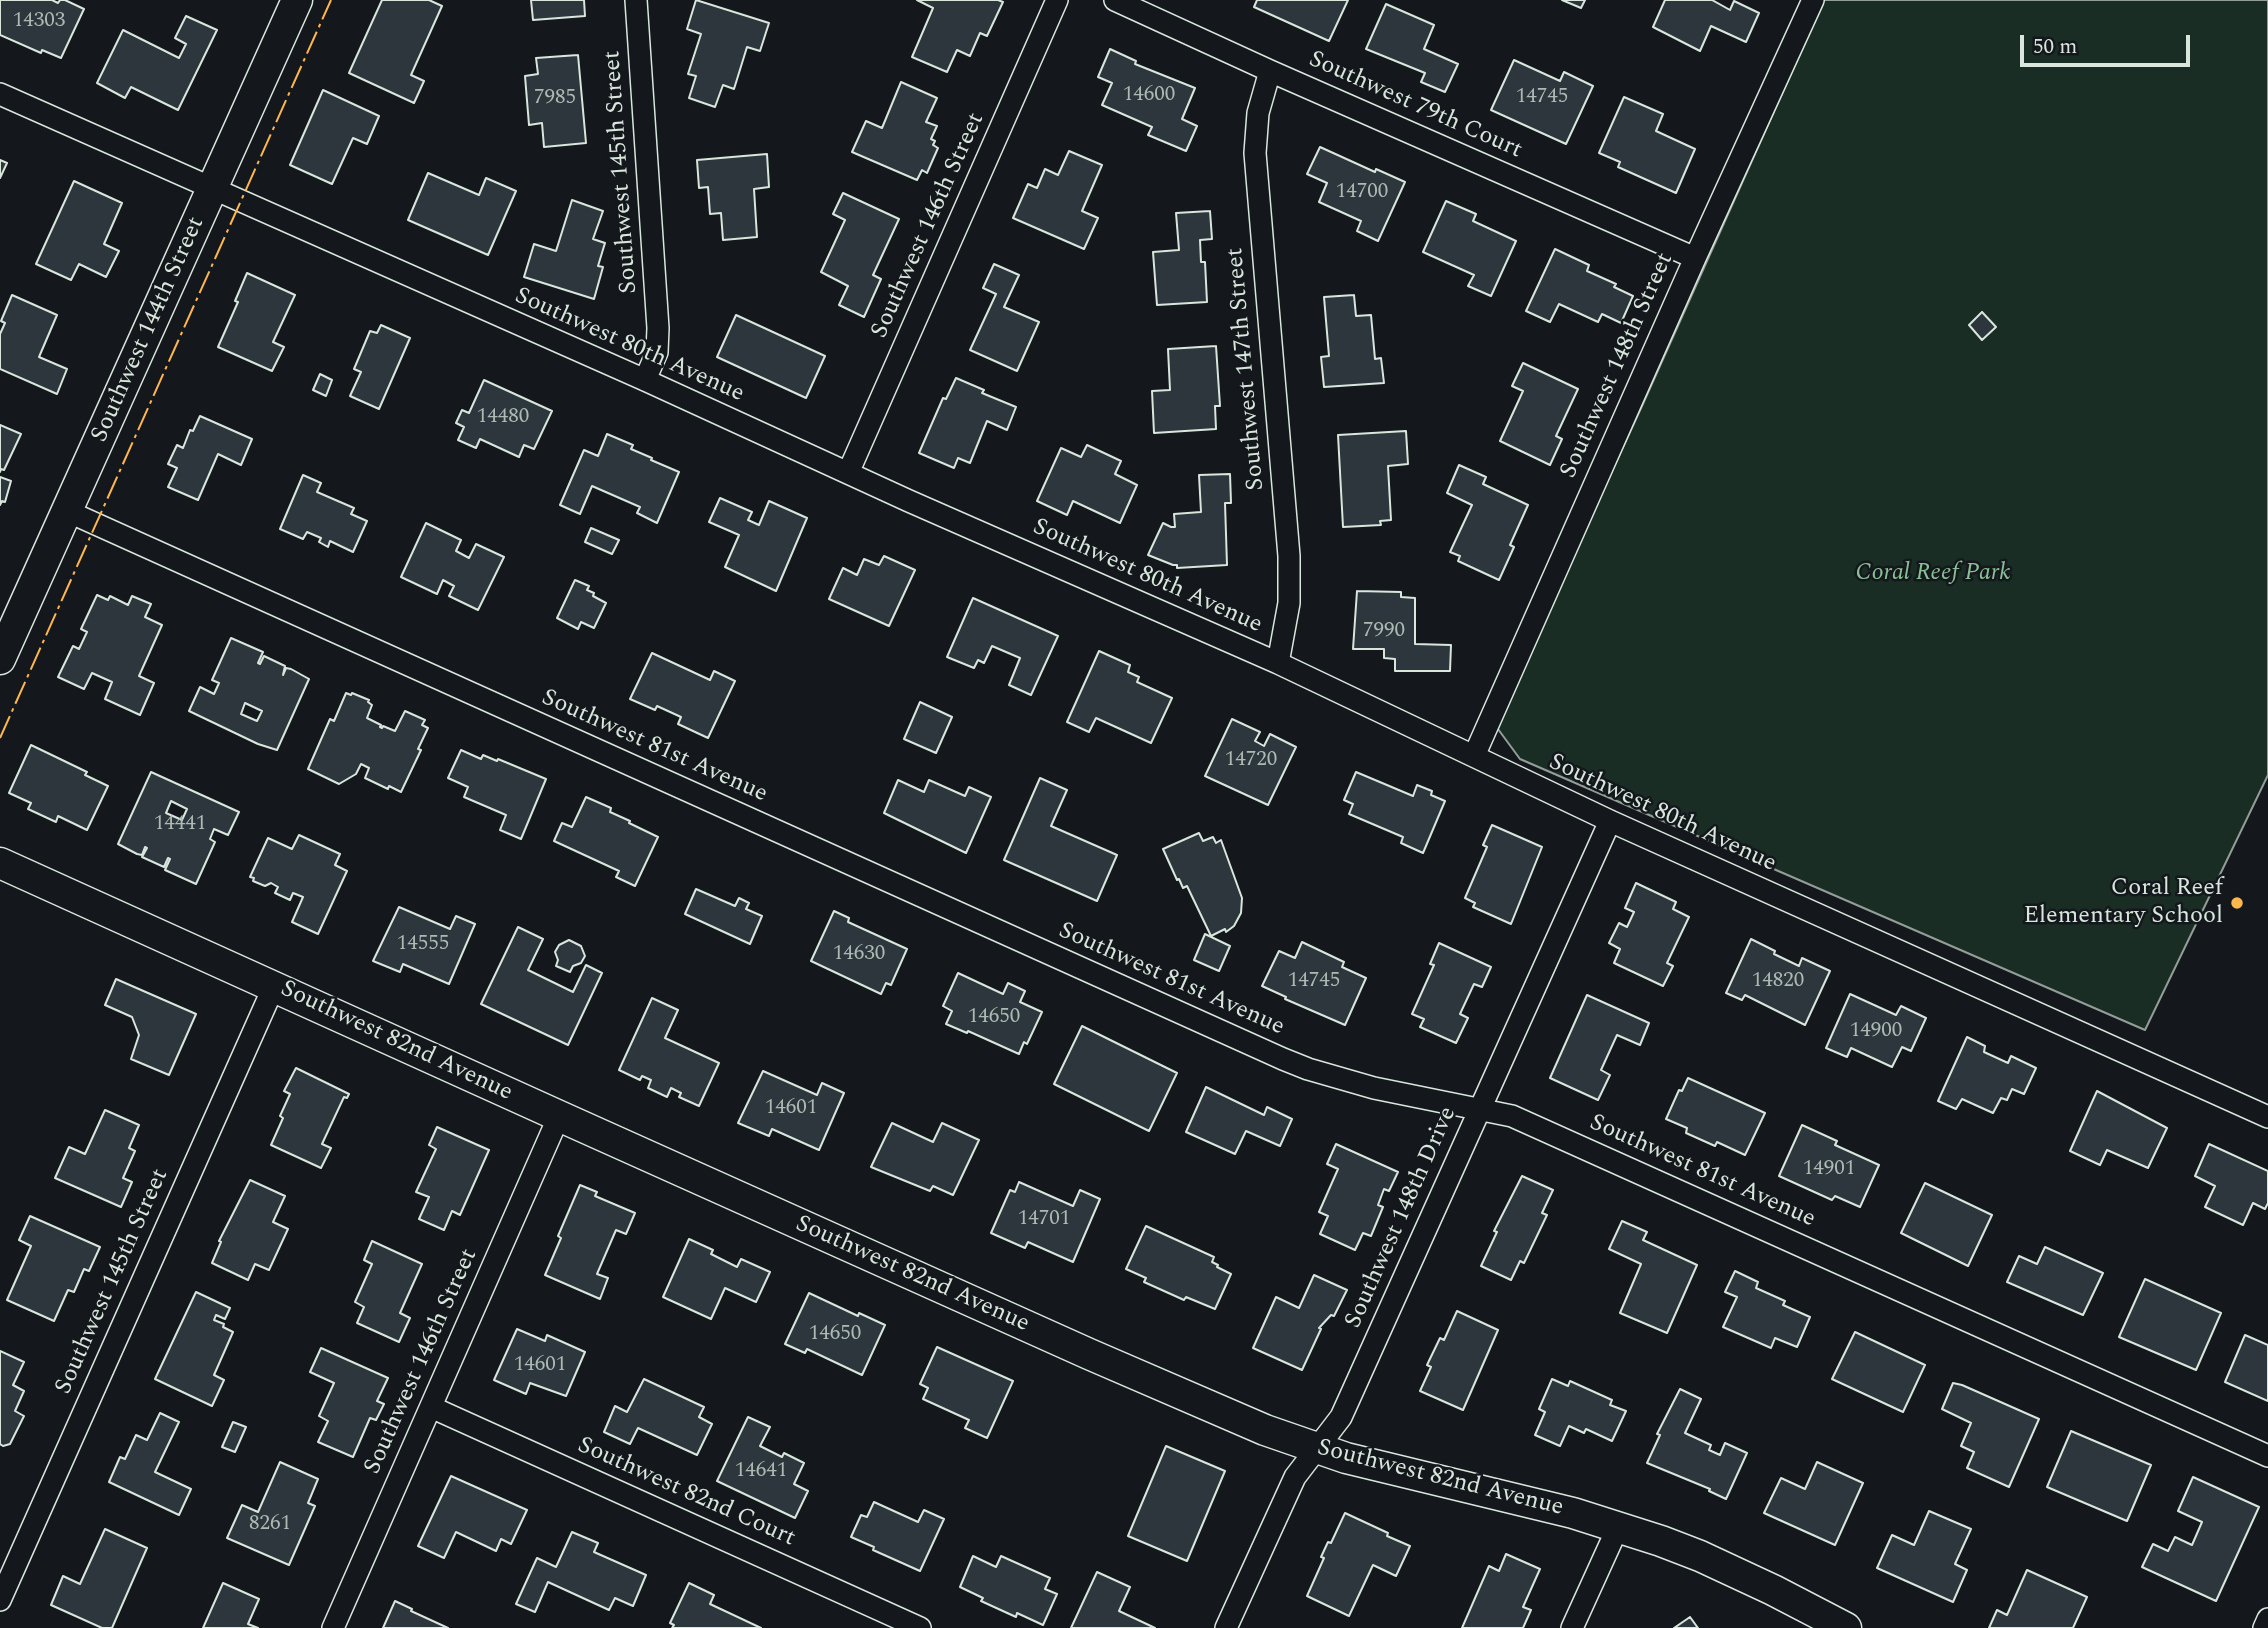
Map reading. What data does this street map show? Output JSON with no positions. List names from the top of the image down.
{
  "streets": {
    "street": [
      "Southwest 79th Court",
      "Southwest 145th Street",
      "Southwest 146th Street",
      "Southwest 144th Street",
      "Southwest 80th Avenue",
      "Southwest 148th Street",
      "Southwest 147th Street",
      "Southwest 81st Avenue",
      "Southwest 82nd Avenue",
      "Southwest 148th Drive",
      "Southwest 82nd Court"
    ]
  },
  "crossings": [
    ["Southwest 79th Court", "Southwest 148th Street"],
    ["Southwest 79th Court", "Southwest 147th Street"],
    ["Southwest 145th Street", "Southwest 80th Avenue"],
    ["Southwest 145th Street", "Southwest 82nd Avenue"],
    ["Southwest 146th Street", "Southwest 80th Avenue"],
    ["Southwest 146th Street", "Southwest 82nd Avenue"],
    ["Southwest 146th Street", "Southwest 82nd Court"],
    ["Southwest 144th Street", "Southwest 80th Avenue"],
    ["Southwest 144th Street", "Southwest 81st Avenue"],
    ["Southwest 80th Avenue", "Southwest 148th Street"],
    ["Southwest 80th Avenue", "Southwest 147th Street"],
    ["Southwest 80th Avenue", "Southwest 148th Drive"],
    ["Southwest 81st Avenue", "Southwest 148th Drive"],
    ["Southwest 82nd Avenue", "Southwest 148th Drive"]
  ],
  "parks": ["Coral Reef Park"],
  "places": ["Coral Reef Elementary School"],
  "house_numbers": [
    "14303",
    "14600",
    "14745",
    "7985",
    "14700",
    "14480",
    "7990",
    "14720",
    "14441",
    "14555",
    "14630",
    "14745",
    "14820",
    "14650",
    "14900",
    "14601",
    "14901",
    "14701",
    "14650",
    "14601",
    "14641",
    "8261"
  ],
  "scale_bar": "50 m"
}
